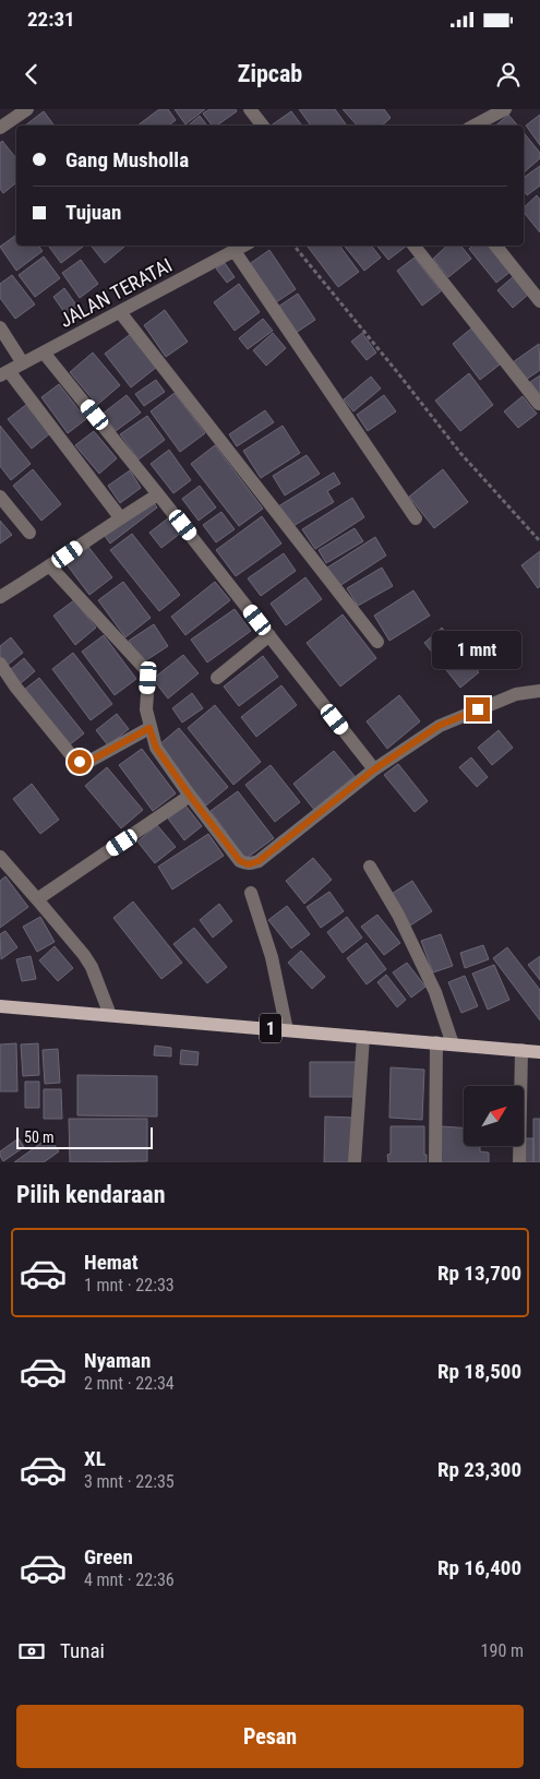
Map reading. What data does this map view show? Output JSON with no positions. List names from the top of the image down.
{
  "streets": {
    "main road": ["1"],
    "street": ["JALAN TERATAI"]
  },
  "scale_bar": "50 m",
  "north": "top right",
  "page": {
    "status": "22:31",
    "header": "Zipcab",
    "banner": ["Gang Musholla", "Tujuan"],
    "bubble": "1 mnt",
    "scale": "50 m",
    "heading": "Pilih kendaraan",
    "list": [
      {
        "name": "Hemat",
        "note": "1 mnt · 22:33",
        "value": "Rp 13,700"
      },
      {
        "name": "Nyaman",
        "note": "2 mnt · 22:34",
        "value": "Rp 18,500"
      },
      {
        "name": "XL",
        "note": "3 mnt · 22:35",
        "value": "Rp 23,300"
      },
      {
        "name": "Green",
        "note": "4 mnt · 22:36",
        "value": "Rp 16,400"
      }
    ],
    "pay": ["Tunai", "190 m"],
    "buttons": "Pesan"
  }
}
